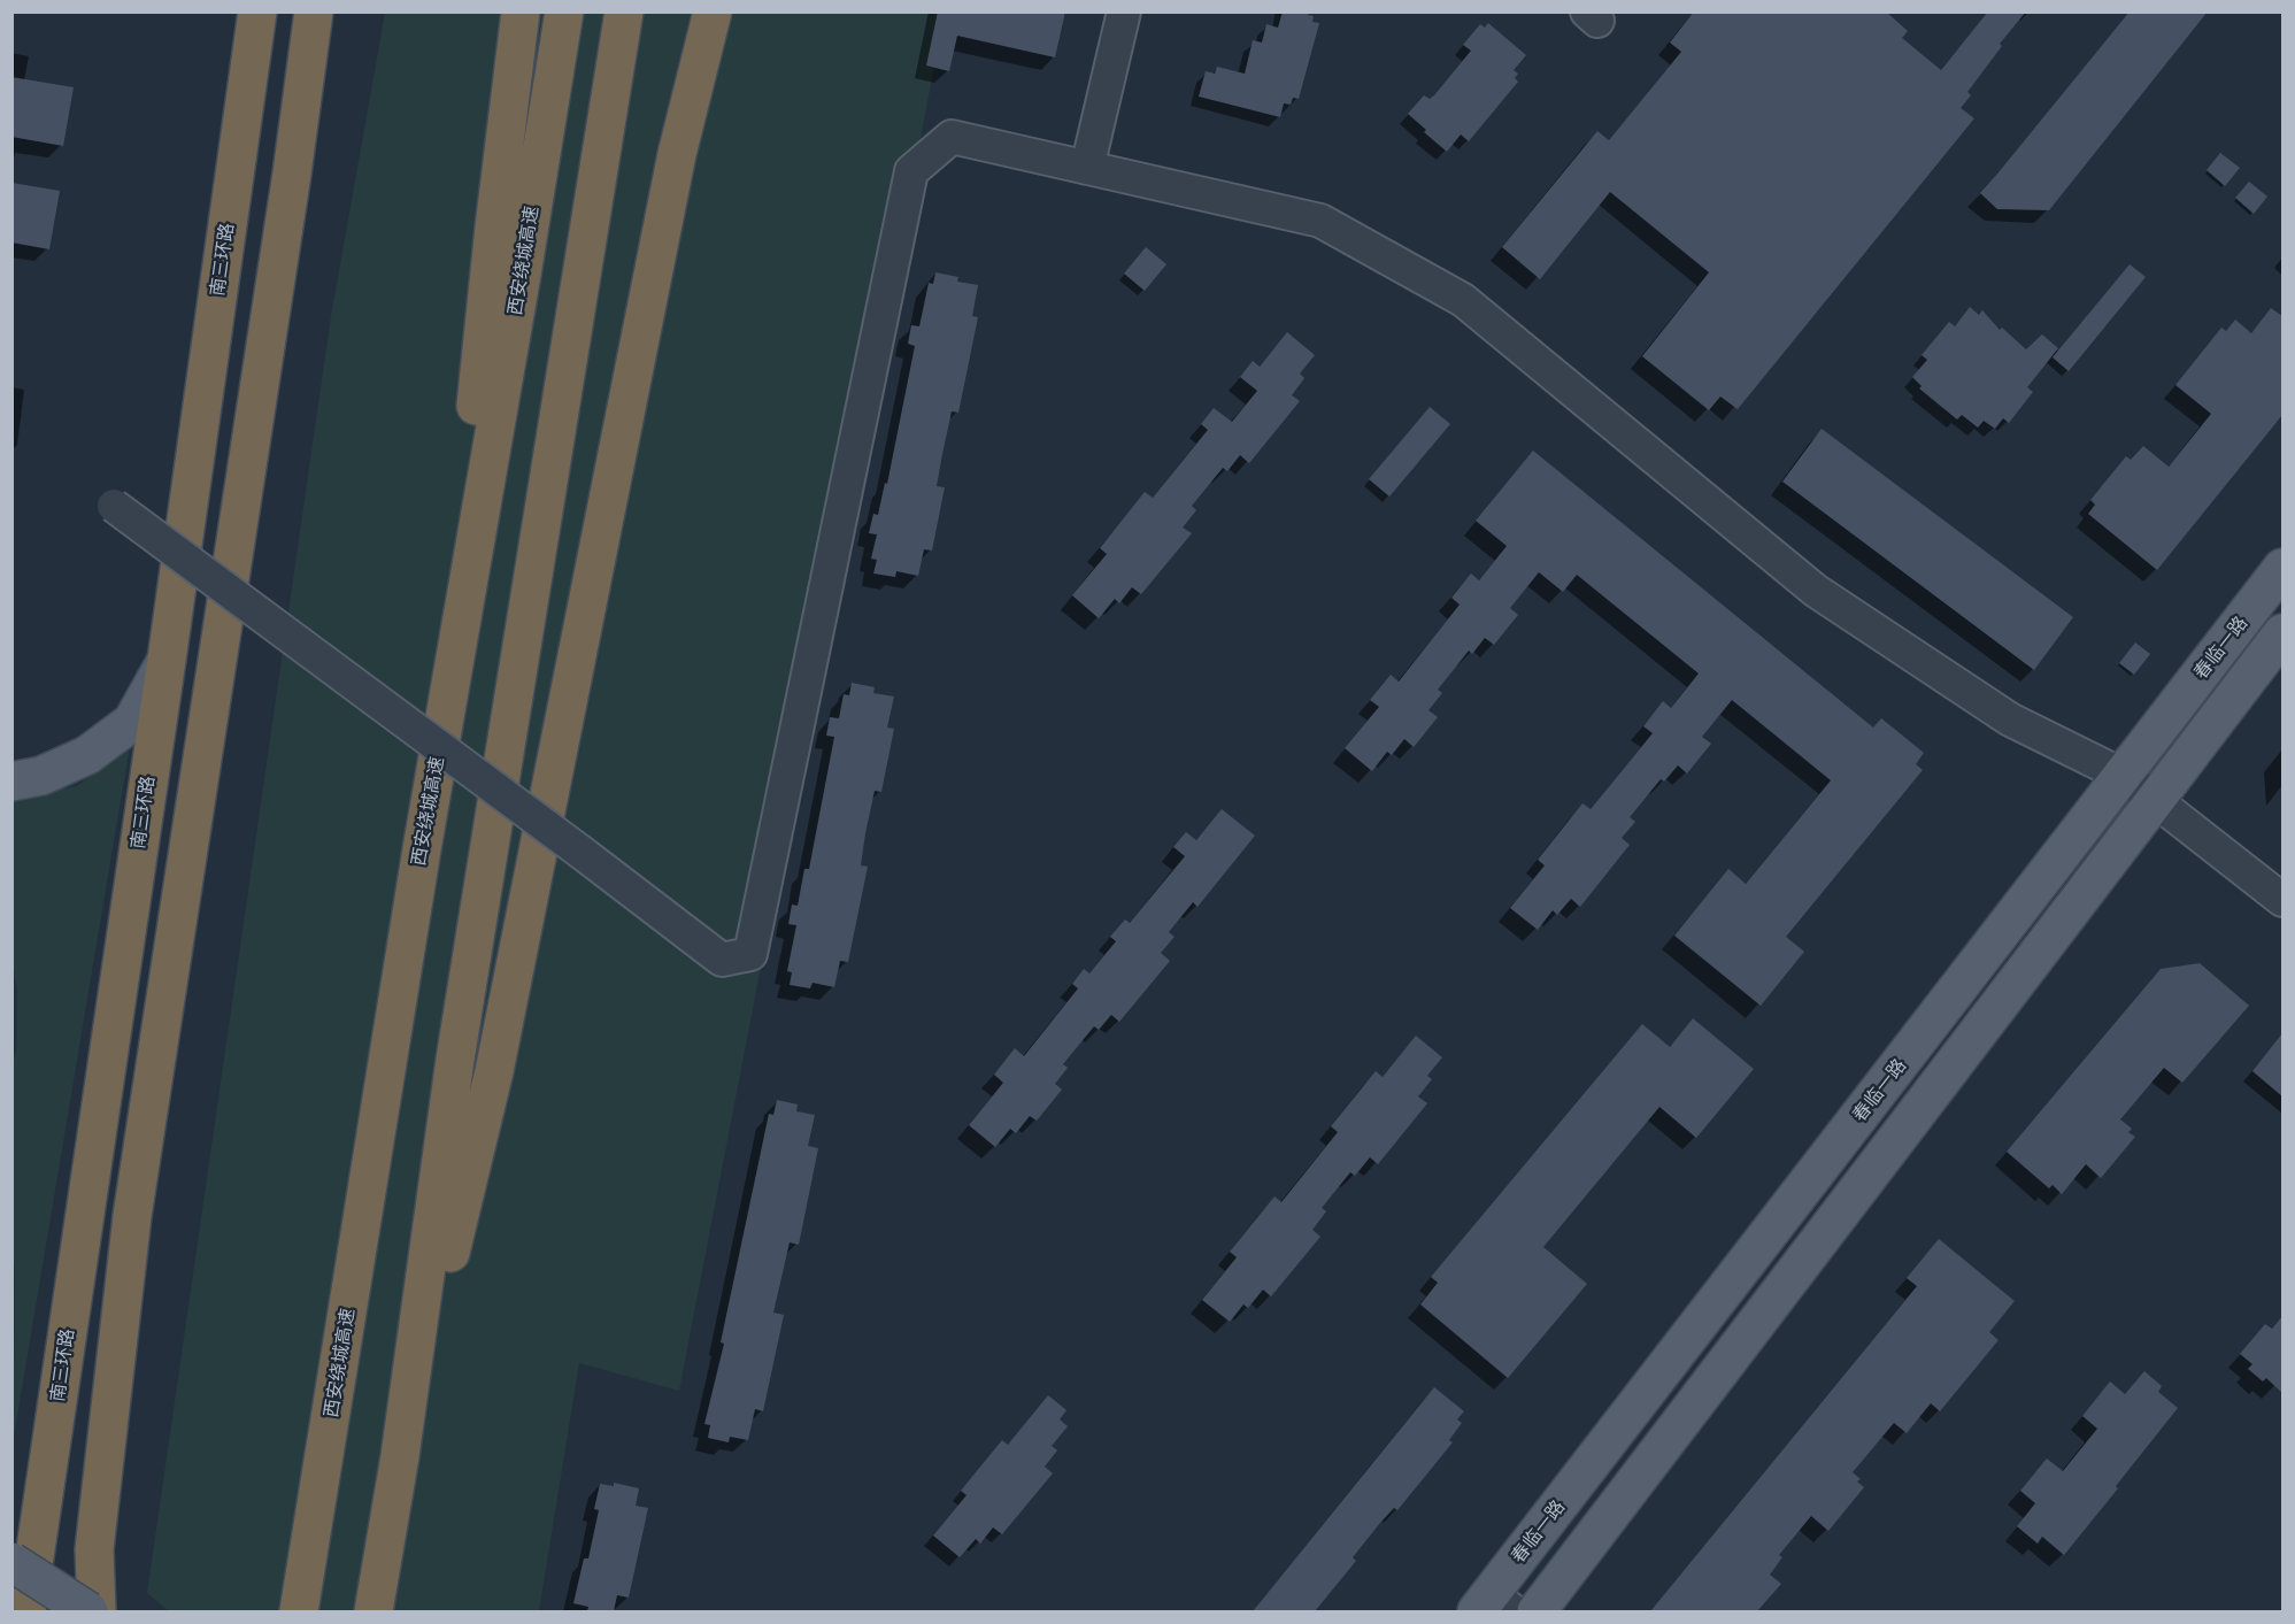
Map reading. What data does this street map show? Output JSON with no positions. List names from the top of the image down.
{
  "streets": {
    "highway": ["南三环路", "西安绕城高速"],
    "main road": ["春临一路"]
  }
}
